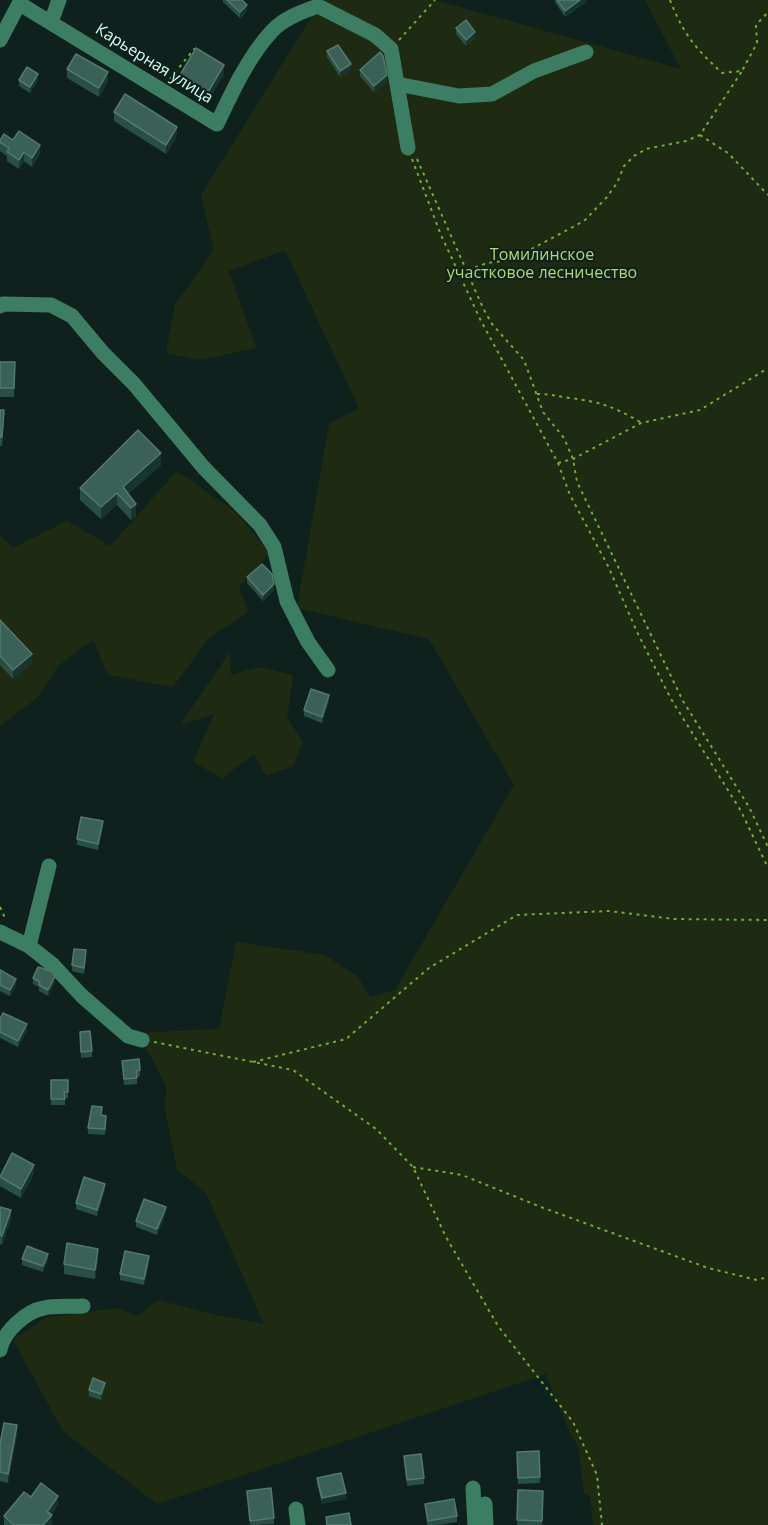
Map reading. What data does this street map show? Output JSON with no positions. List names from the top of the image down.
{
  "streets": {
    "street": ["Карьерная улица"]
  },
  "parks": ["Томилинское участковое лесничество"]
}
